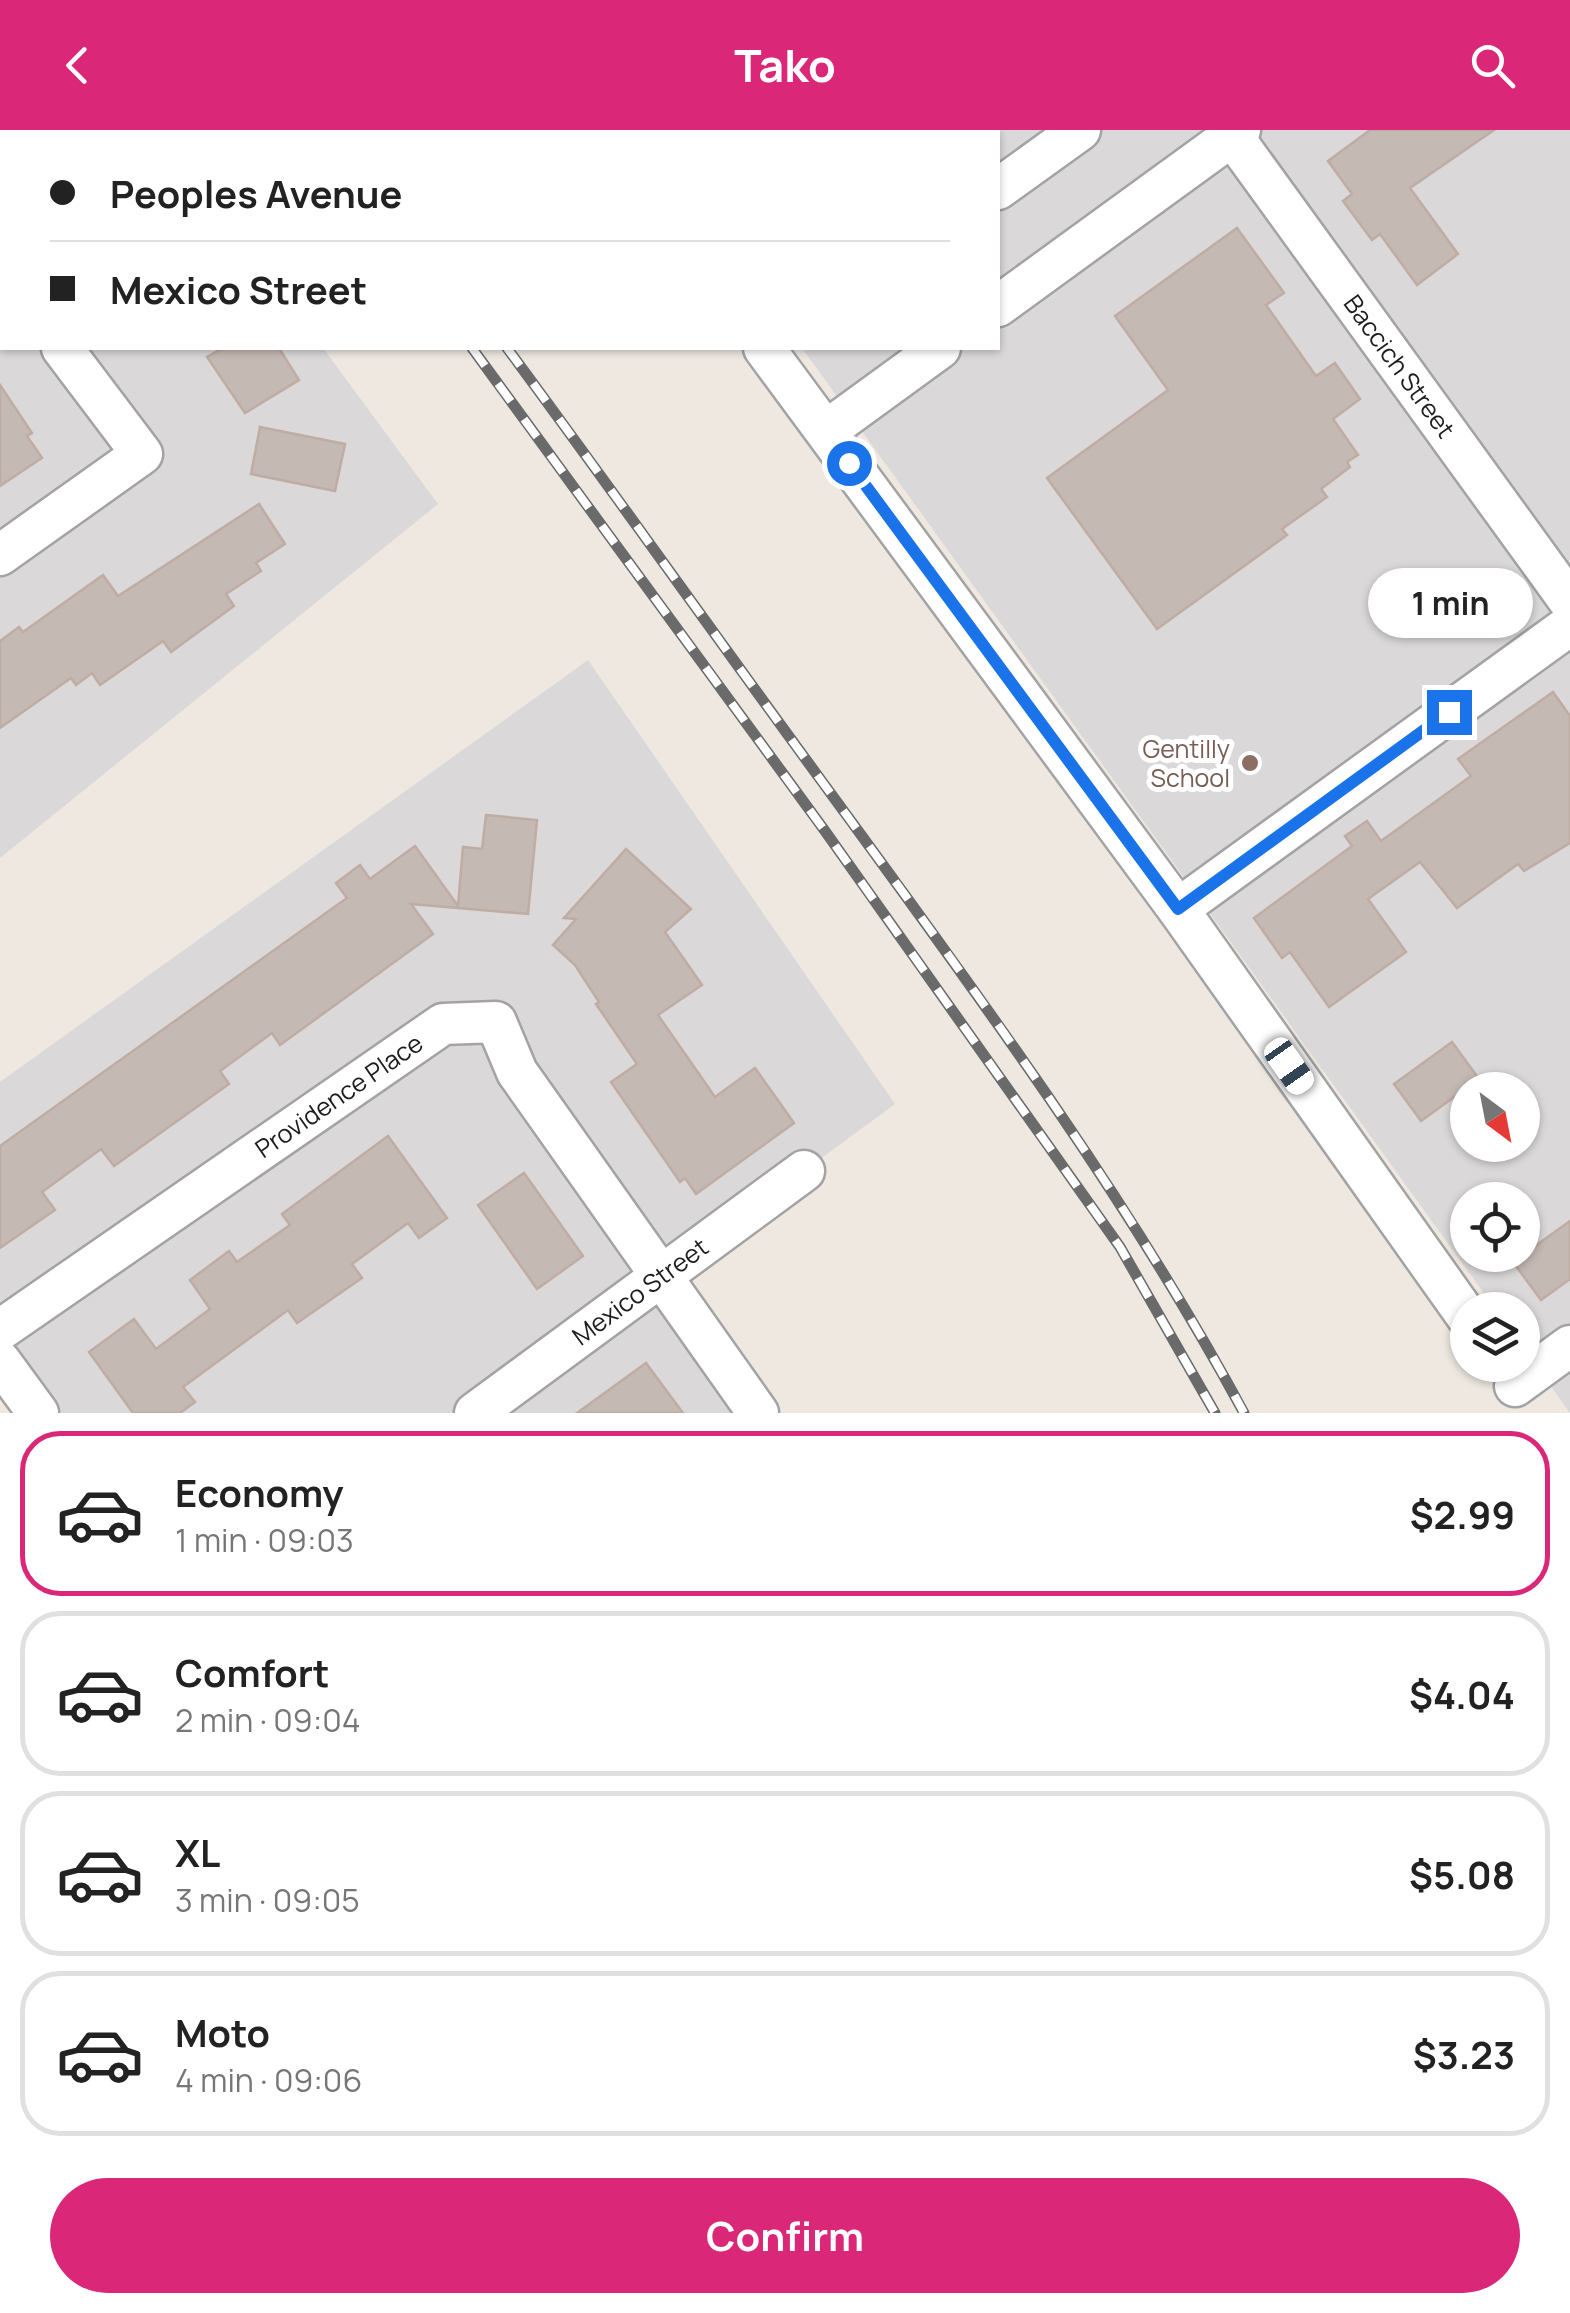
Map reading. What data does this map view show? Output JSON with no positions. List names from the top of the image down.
{
  "streets": {
    "street": ["Baccich Street", "Providence Place", "Mexico Street"]
  },
  "crossings": [
    ["Providence Place", "Mexico Street"]
  ],
  "places": ["Gentilly School"],
  "north": "bottom right",
  "page": {
    "header": "Tako",
    "banner": ["Peoples Avenue", "Mexico Street"],
    "bubble": "1 min",
    "list": [
      {
        "name": "Economy",
        "note": "1 min · 09:03",
        "value": "$2.99"
      },
      {
        "name": "Comfort",
        "note": "2 min · 09:04",
        "value": "$4.04"
      },
      {
        "name": "XL",
        "note": "3 min · 09:05",
        "value": "$5.08"
      },
      {
        "name": "Moto",
        "note": "4 min · 09:06",
        "value": "$3.23"
      }
    ],
    "buttons": "Confirm"
  }
}
